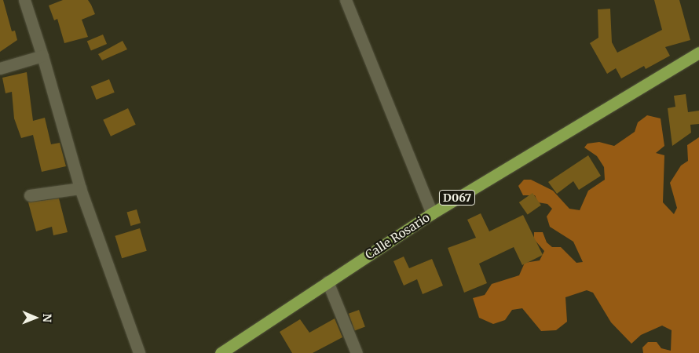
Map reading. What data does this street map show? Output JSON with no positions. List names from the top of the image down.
{
  "streets": {
    "main road": ["D067", "Calle Rosario"]
  },
  "north": "right"
}
